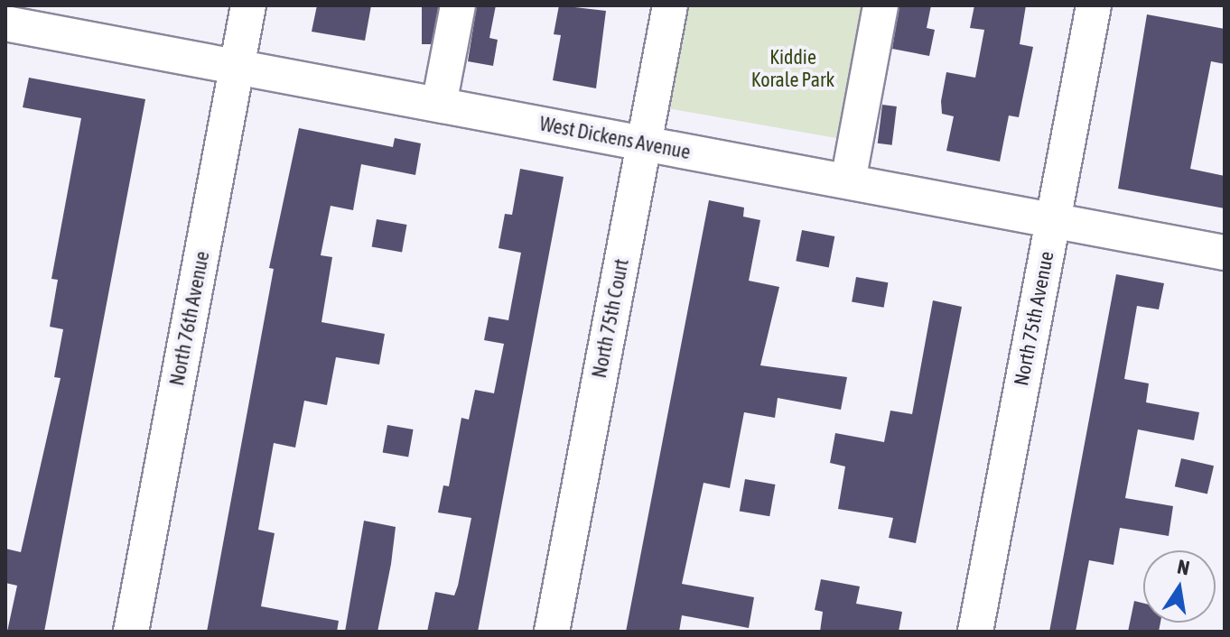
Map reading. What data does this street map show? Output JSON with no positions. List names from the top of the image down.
{
  "streets": {
    "street": [
      "West Dickens Avenue",
      "North 76th Avenue",
      "North 75th Court",
      "North 75th Avenue"
    ]
  },
  "crossings": [
    ["West Dickens Avenue", "North 76th Avenue"],
    ["West Dickens Avenue", "North 75th Court"],
    ["West Dickens Avenue", "North 75th Avenue"]
  ],
  "parks": ["Kiddie Korale Park"],
  "north": "top"
}
